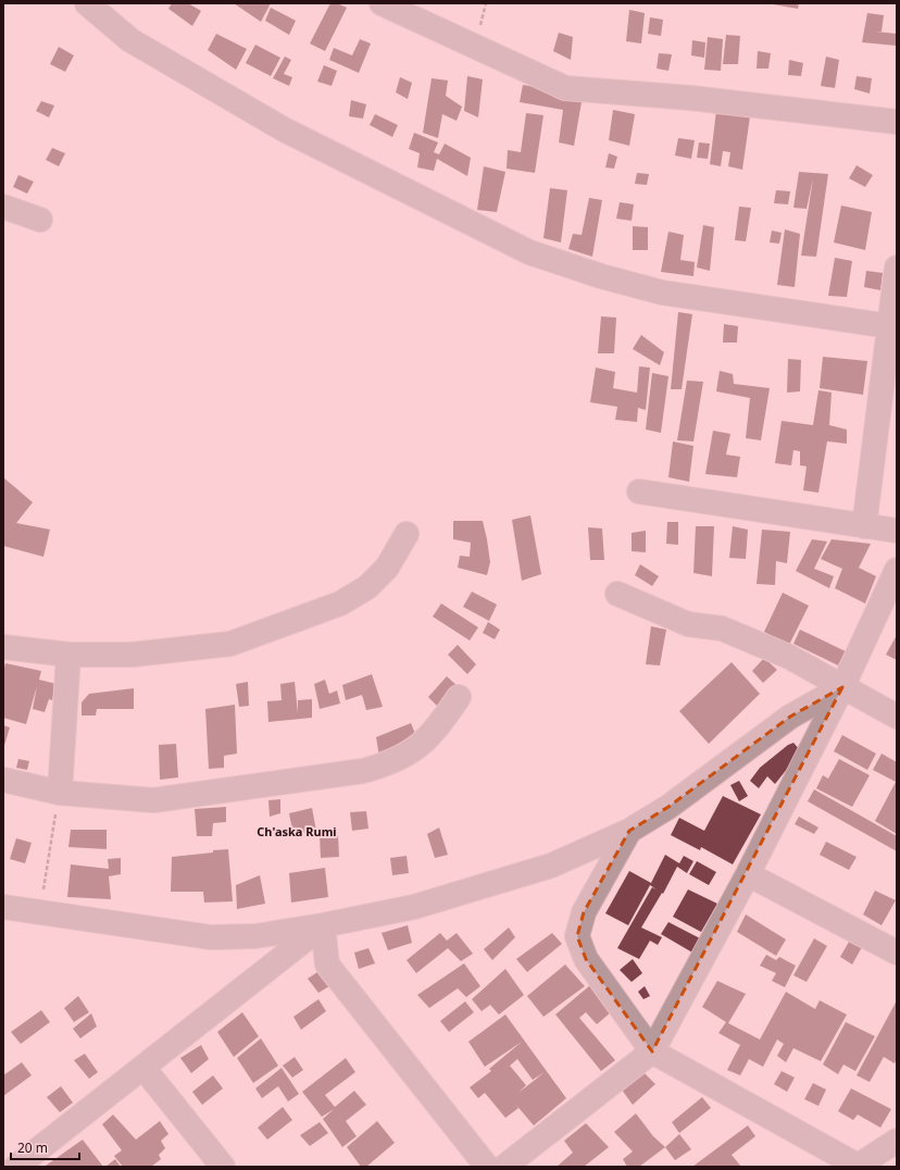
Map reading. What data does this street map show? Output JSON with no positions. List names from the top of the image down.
{
  "districts": ["Ch'aska Rumi"],
  "scale_bar": "20 m"
}
